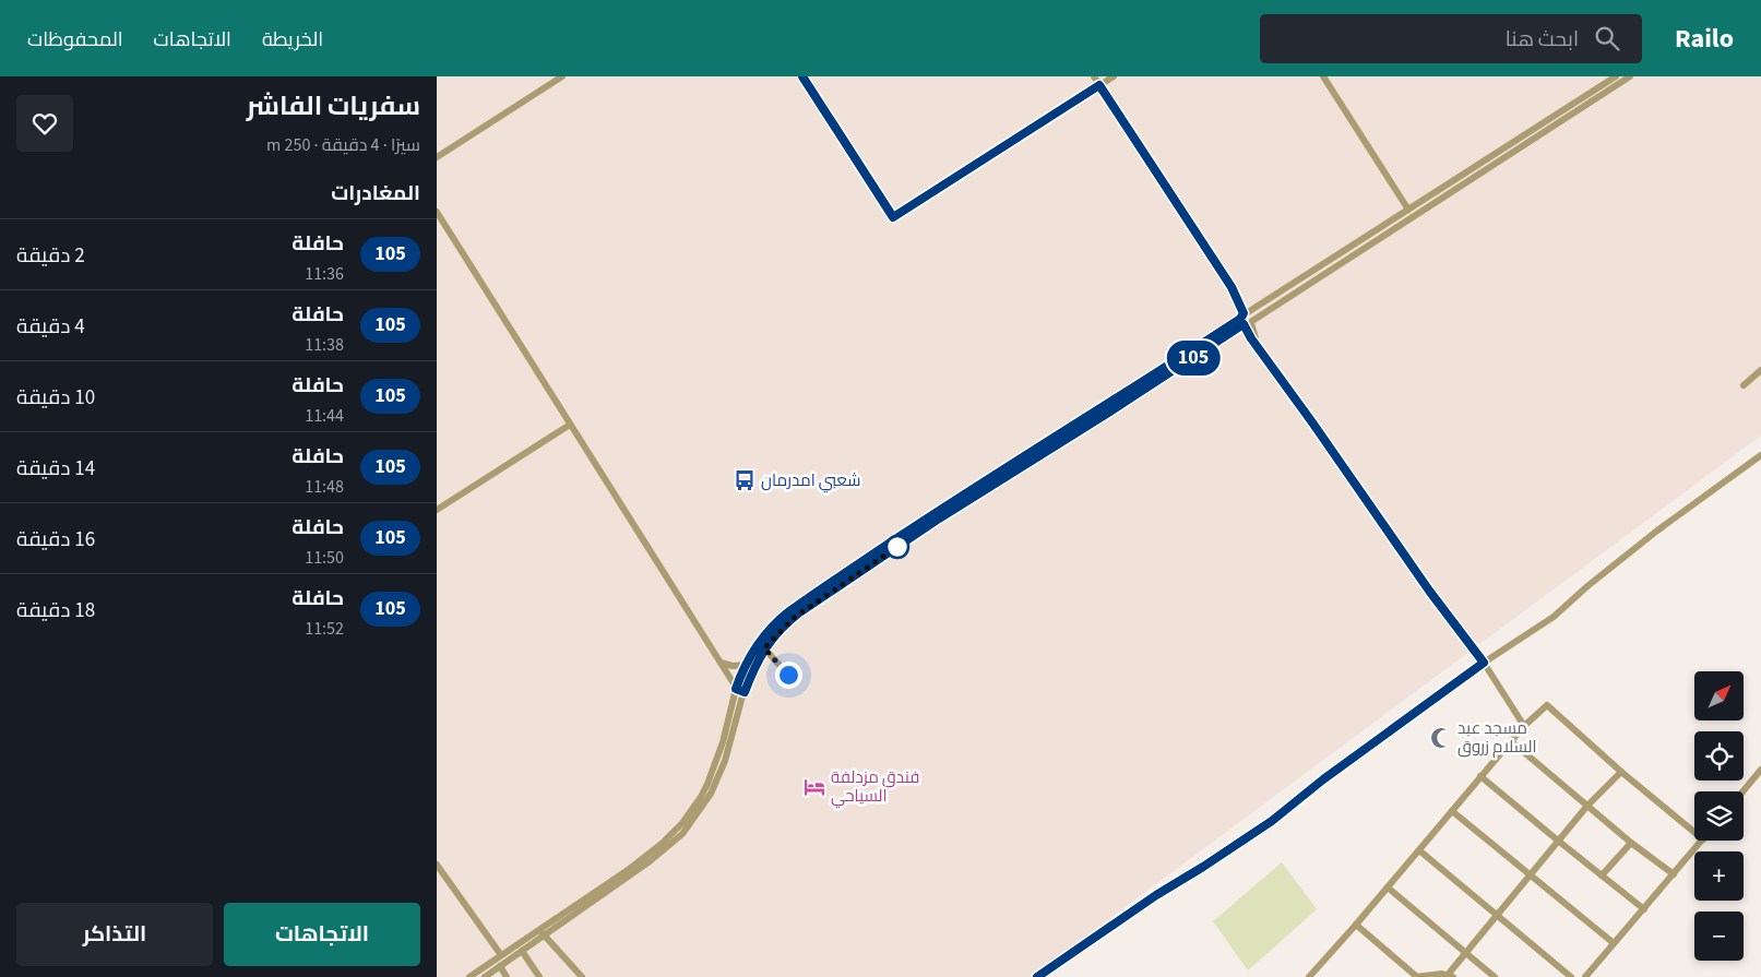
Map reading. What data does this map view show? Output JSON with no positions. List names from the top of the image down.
{
  "places": {
    "bus stop": ["شعبي امدرمان"],
    "mosque": ["مسجد عبد السلام زروق"],
    "hotel": ["فندق مزدلفة السياحي"]
  },
  "lines": ["bus line 105"],
  "north": "top right",
  "page": {
    "header": "Railo",
    "search": "ابحث هنا",
    "nav": ["الخريطة", "الاتجاهات", "المحفوظات"],
    "on_map": "105",
    "heading": [
      ["سفريات الفاشر", "سيرًا · 4 دقيقة · 250 m"],
      "المغادرات"
    ],
    "list": [
      {
        "mark": "105",
        "name": "حافلة",
        "note": "11:36",
        "value": "2 دقيقة"
      },
      {
        "mark": "105",
        "name": "حافلة",
        "note": "11:38",
        "value": "4 دقيقة"
      },
      {
        "mark": "105",
        "name": "حافلة",
        "note": "11:44",
        "value": "10 دقيقة"
      },
      {
        "mark": "105",
        "name": "حافلة",
        "note": "11:48",
        "value": "14 دقيقة"
      },
      {
        "mark": "105",
        "name": "حافلة",
        "note": "11:50",
        "value": "16 دقيقة"
      },
      {
        "mark": "105",
        "name": "حافلة",
        "note": "11:52",
        "value": "18 دقيقة"
      }
    ],
    "map_buttons": ["+", "−"],
    "buttons": ["الاتجاهات", "التذاكر"]
  }
}
